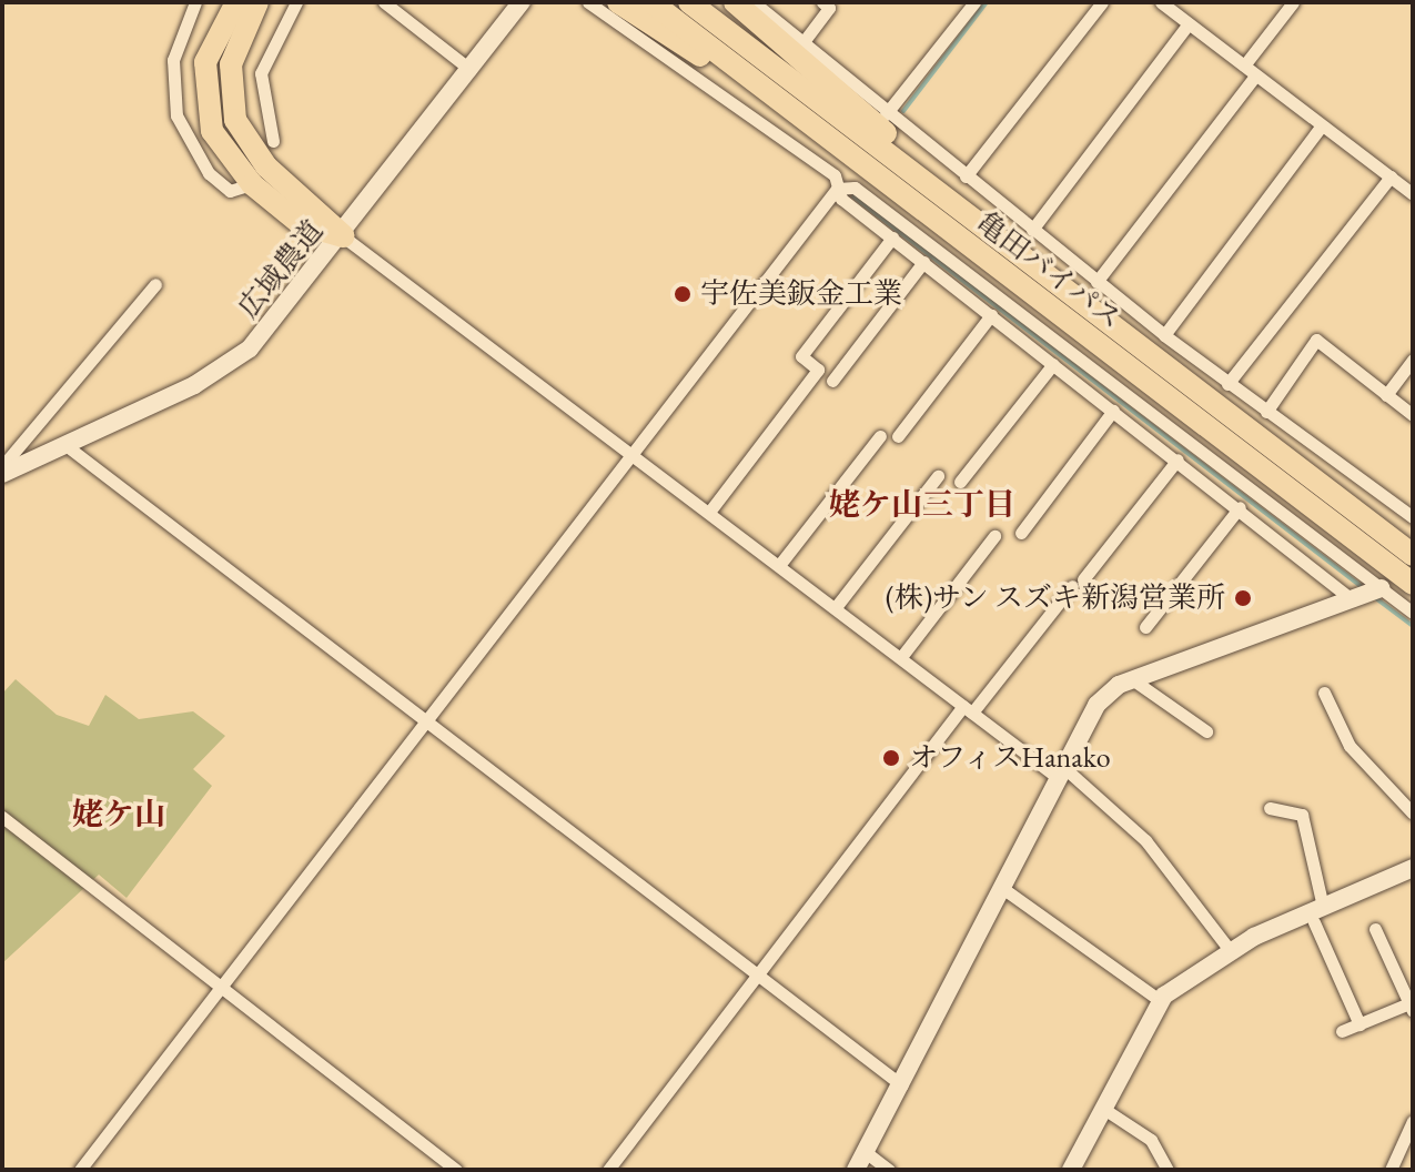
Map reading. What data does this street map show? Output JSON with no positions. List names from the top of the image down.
{
  "streets": {
    "highway": ["亀田バイパス"],
    "street": ["広域農道"]
  },
  "districts": ["姥ケ山三丁目", "姥ケ山"],
  "places": ["宇佐美鈑金工業", "(株)サン スズキ新潟営業所", "オフィスHanako"]
}
